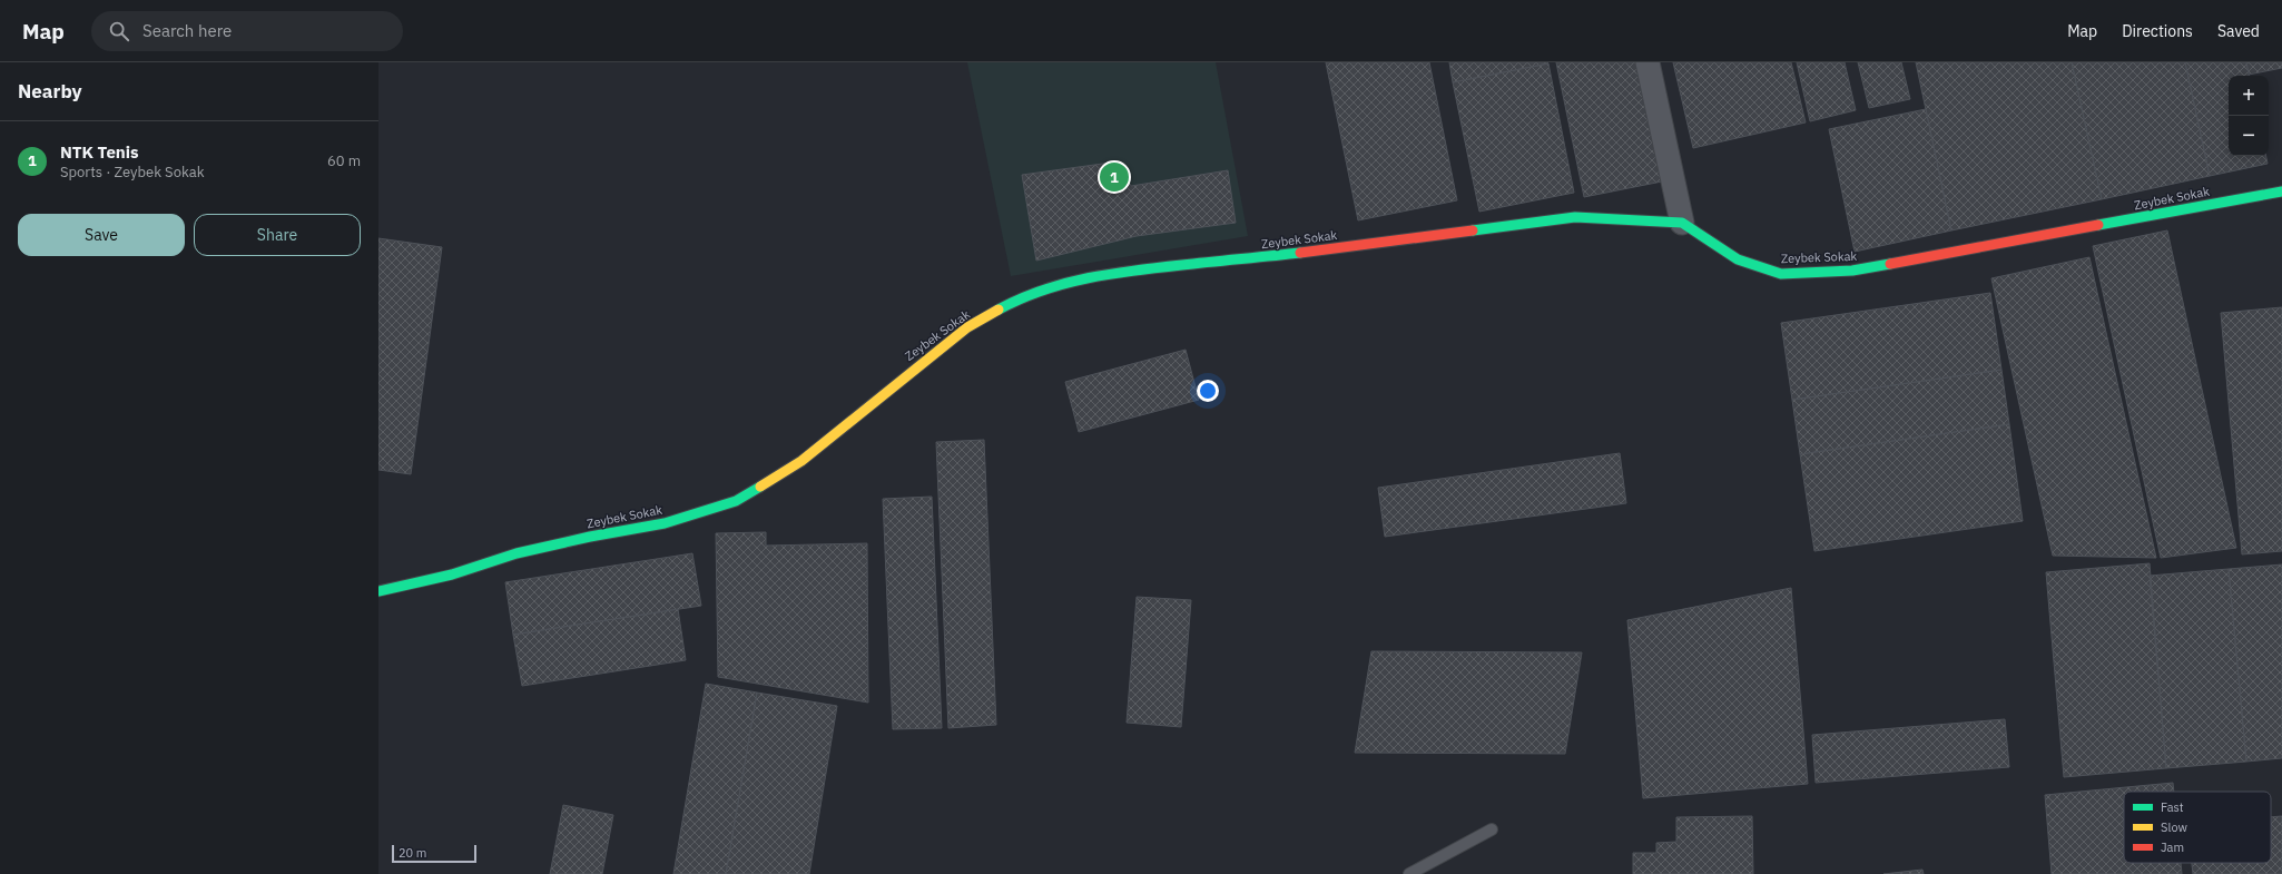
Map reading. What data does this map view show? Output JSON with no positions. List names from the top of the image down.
{
  "streets": {
    "street": ["Zeybek Sokak"]
  },
  "legend": ["Fast", "Slow", "Jam"],
  "scale_bar": "20 m",
  "page": {
    "header": "Map",
    "search": "Search here",
    "nav": ["Map", "Directions", "Saved"],
    "heading": "Nearby",
    "map_buttons": ["+", "−"],
    "list": [
      {
        "mark": "1",
        "name": "NTK Tenis",
        "note": "Sports · Zeybek Sokak",
        "value": "60 m"
      }
    ],
    "pins": "1",
    "buttons": ["Save", "Share"],
    "scale": "20 m"
  }
}
